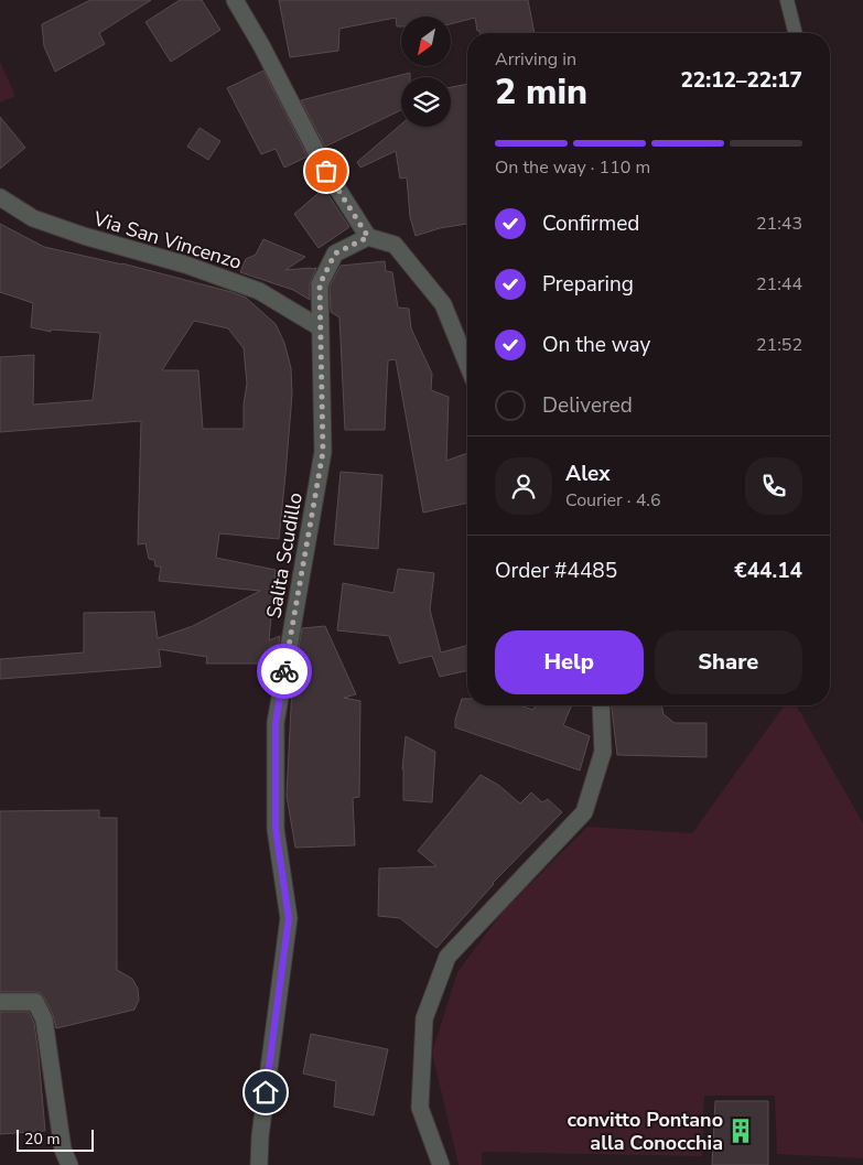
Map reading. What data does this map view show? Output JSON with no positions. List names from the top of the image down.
{
  "streets": {
    "street": ["Via San Vincenzo", "Salita Scudillo"]
  },
  "crossings": [
    ["Via San Vincenzo", "Salita Scudillo"]
  ],
  "places": {
    "building": ["convitto Pontano alla Conocchia"]
  },
  "scale_bar": "20 m",
  "north": "bottom left",
  "page": {
    "heading": ["2 min", "Arriving in", "22:12–22:17"],
    "panel": [
      "Alex",
      "Courier · 4.6",
      "Order #4485",
      "€44.14"
    ],
    "bar": "On the way · 110 m",
    "list": [
      ["Confirmed", "21:43"],
      ["Preparing", "21:44"],
      ["On the way", "21:52"],
      "Delivered"
    ],
    "buttons": ["Help", "Share"],
    "scale": "20 m"
  }
}
